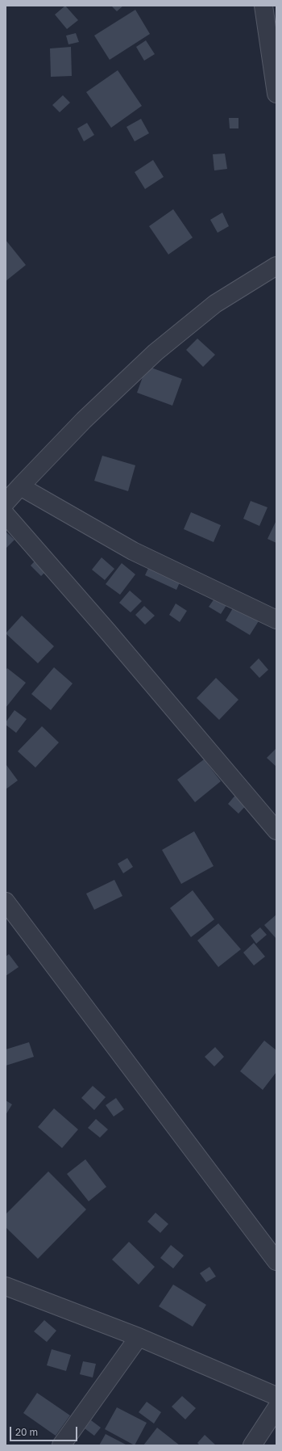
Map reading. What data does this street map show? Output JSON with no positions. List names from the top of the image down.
{
  "scale_bar": "20 m"
}
